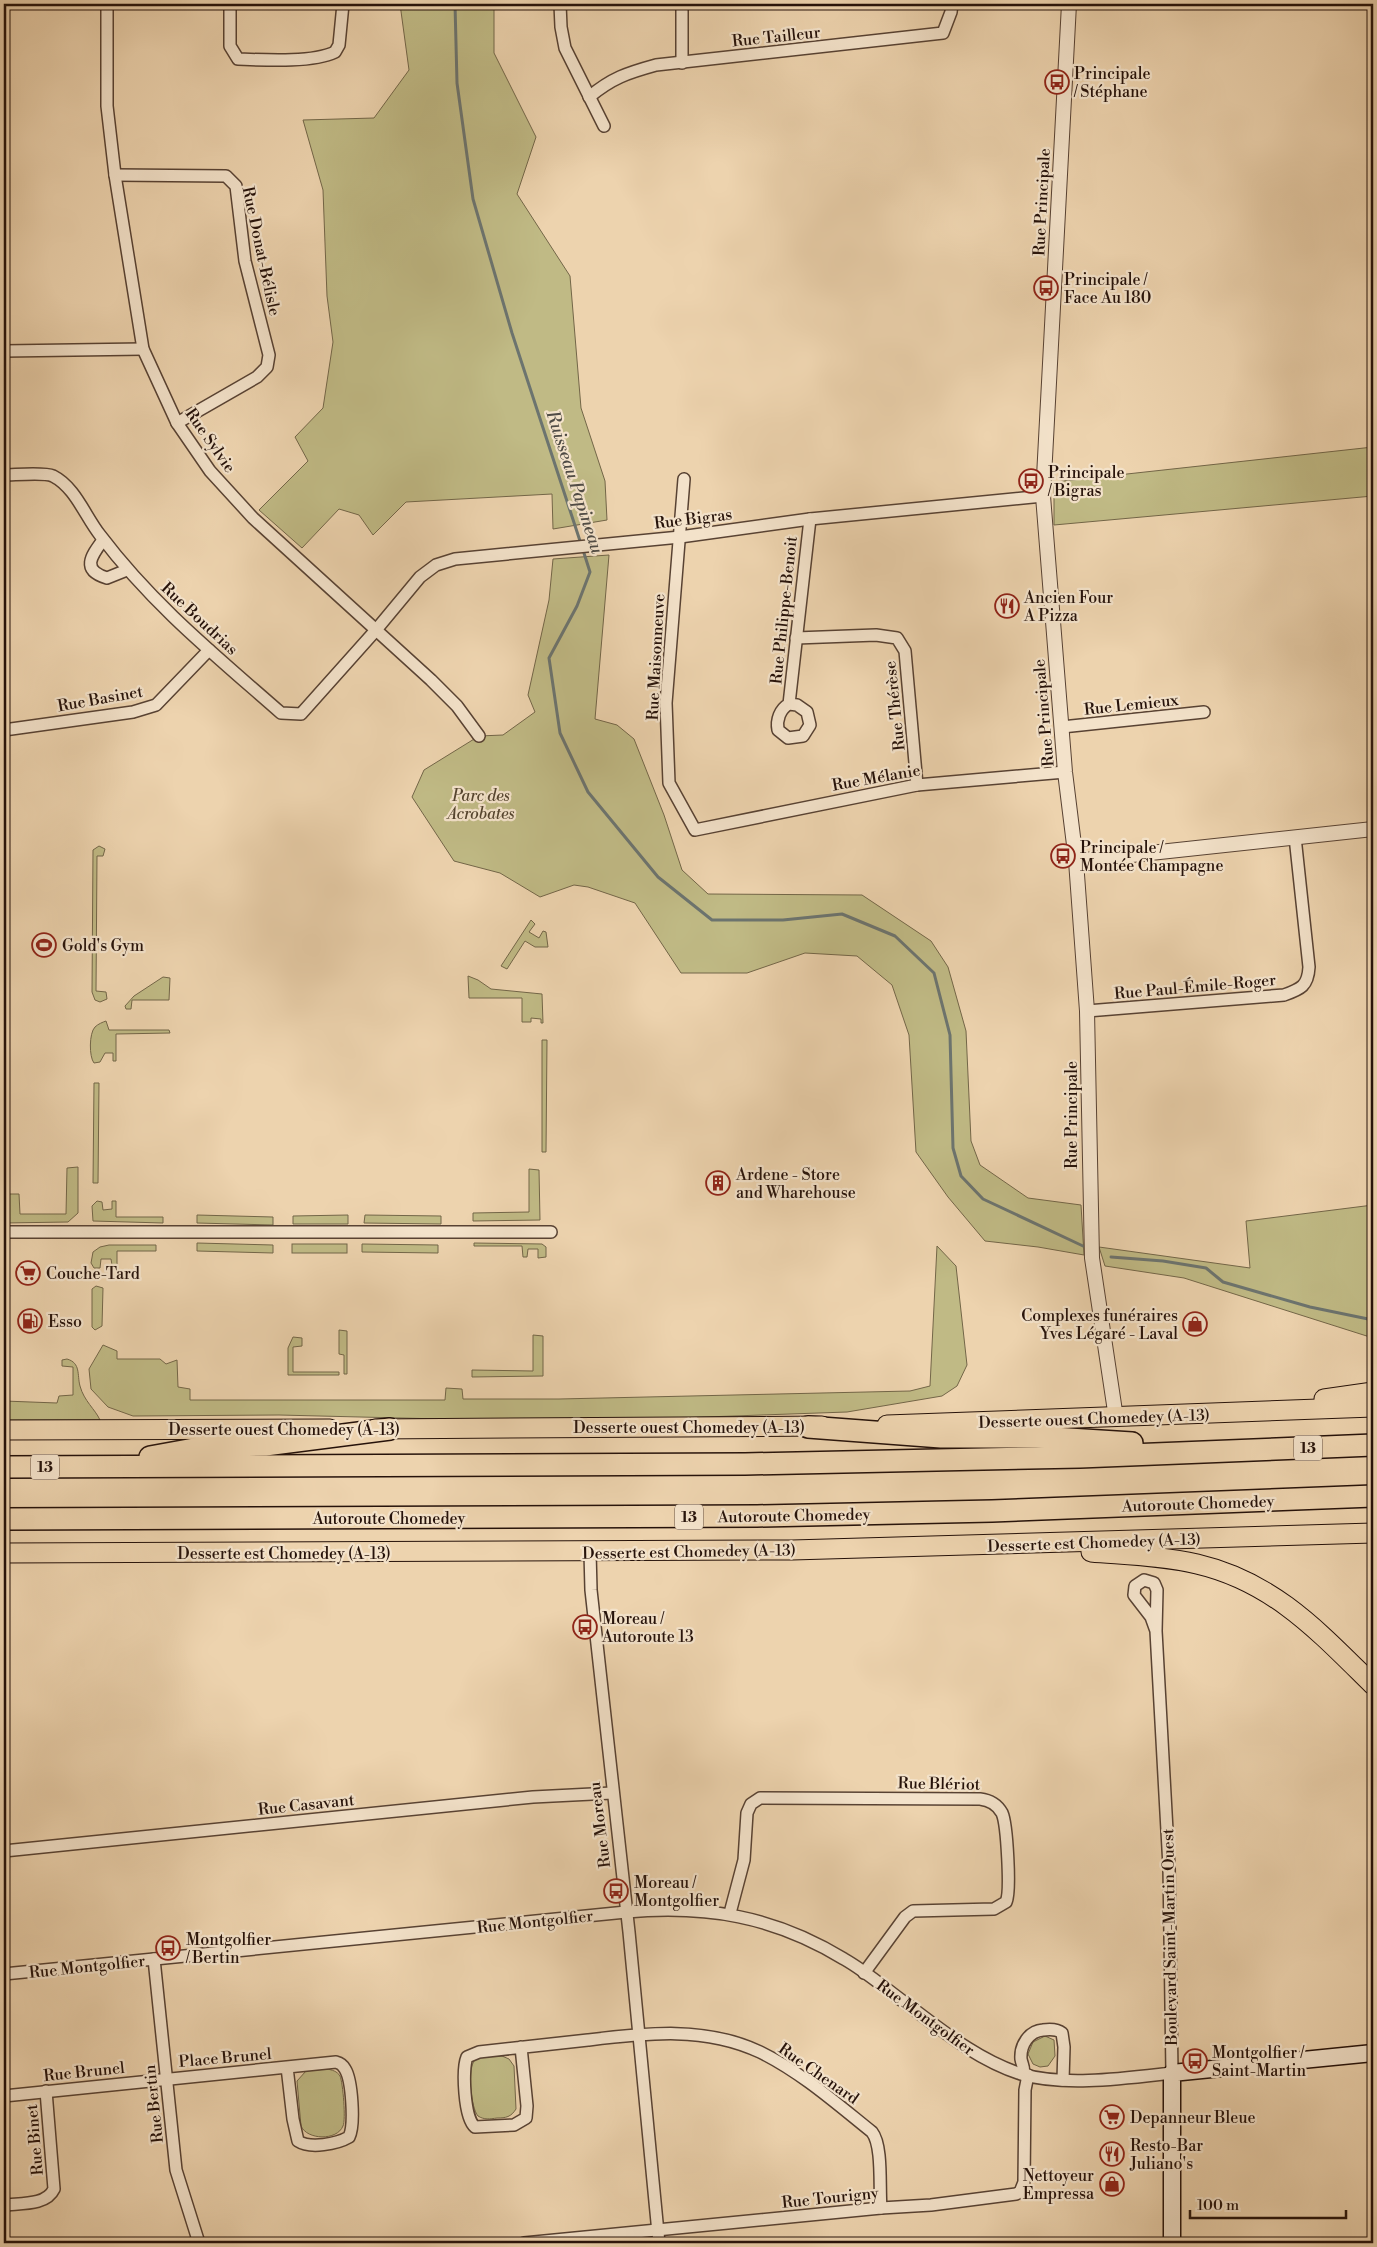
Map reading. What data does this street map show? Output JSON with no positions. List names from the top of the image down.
{
  "streets": {
    "highway": ["13", "Autoroute Chomedey"],
    "main road": [
      "Desserte ouest Chomedey (A-13)",
      "Desserte est Chomedey (A-13)",
      "Rue Montgolfier",
      "Boulevard Saint-Martin Ouest"
    ],
    "street": [
      "Rue Tailleur",
      "Rue Principale",
      "Rue Donat-Bélisle",
      "Rue Sylvie",
      "Rue Bigras",
      "Rue Philippe-Benoit",
      "Rue Boudrias",
      "Rue Maisonneuve",
      "Rue Basinet",
      "Rue Lemieux",
      "Rue Thérèse",
      "Rue Mélanie",
      "Rue Paul-Émile-Roger",
      "Rue Blériot",
      "Rue Casavant",
      "Rue Moreau",
      "Place Brunel",
      "Rue Brunel",
      "Rue Chenard",
      "Rue Bertin",
      "Rue Binet",
      "Rue Tourigny"
    ]
  },
  "crossings": [
    ["Rue Principale", "Rue Bigras"],
    ["Rue Principale", "Rue Lemieux"],
    ["Rue Principale", "Rue Mélanie"],
    ["Rue Principale", "Rue Paul-Émile-Roger"],
    ["Rue Principale", "Desserte ouest Chomedey (A-13)"],
    ["Rue Donat-Bélisle", "Rue Sylvie"],
    ["Rue Sylvie", "Rue Bigras"],
    ["Rue Sylvie", "Rue Boudrias"],
    ["Rue Bigras", "Rue Philippe-Benoit"],
    ["Rue Bigras", "Rue Boudrias"],
    ["Rue Bigras", "Rue Maisonneuve"],
    ["Rue Philippe-Benoit", "Rue Thérèse"],
    ["Rue Boudrias", "Rue Basinet"],
    ["Rue Maisonneuve", "Rue Mélanie"],
    ["Rue Thérèse", "Rue Mélanie"],
    ["Desserte est Chomedey (A-13)", "Rue Moreau"],
    ["Rue Blériot", "Rue Montgolfier"],
    ["Rue Casavant", "Rue Moreau"],
    ["Rue Moreau", "Rue Montgolfier"],
    ["Rue Moreau", "Rue Chenard"],
    ["Rue Moreau", "Rue Tourigny"],
    ["Rue Montgolfier", "Boulevard Saint-Martin Ouest"],
    ["Rue Montgolfier", "Rue Bertin"],
    ["Rue Montgolfier", "Rue Tourigny"],
    ["Place Brunel", "Rue Brunel"],
    ["Place Brunel", "Rue Bertin"],
    ["Rue Brunel", "Rue Bertin"],
    ["Rue Brunel", "Rue Binet"],
    ["Rue Chenard", "Rue Tourigny"]
  ],
  "water": ["Ruisseau Papineau"],
  "parks": ["Parc des Acrobates"],
  "places": {
    "bus stop": [
      "Principale / Stéphane",
      "Principale / Face Au 180",
      "Principale / Bigras",
      "Principale / Montée Champagne",
      "Moreau / Autoroute 13",
      "Moreau / Montgolfier",
      "Montgolfier / Bertin",
      "Montgolfier / Saint-Martin"
    ],
    "restaurant": ["Ancien Four A Pizza", "Resto-Bar Juliano's"],
    "sports": ["Gold's Gym"],
    "building": ["Ardene - Store and Wharehouse"],
    "supermarket": ["Couche-Tard", "Depanneur Bleue"],
    "fuel station": ["Esso"],
    "shop": ["Complexes funéraires Yves Légaré - Laval", "Nettoyeur Empressa"]
  },
  "scale_bar": "100 m"
}
